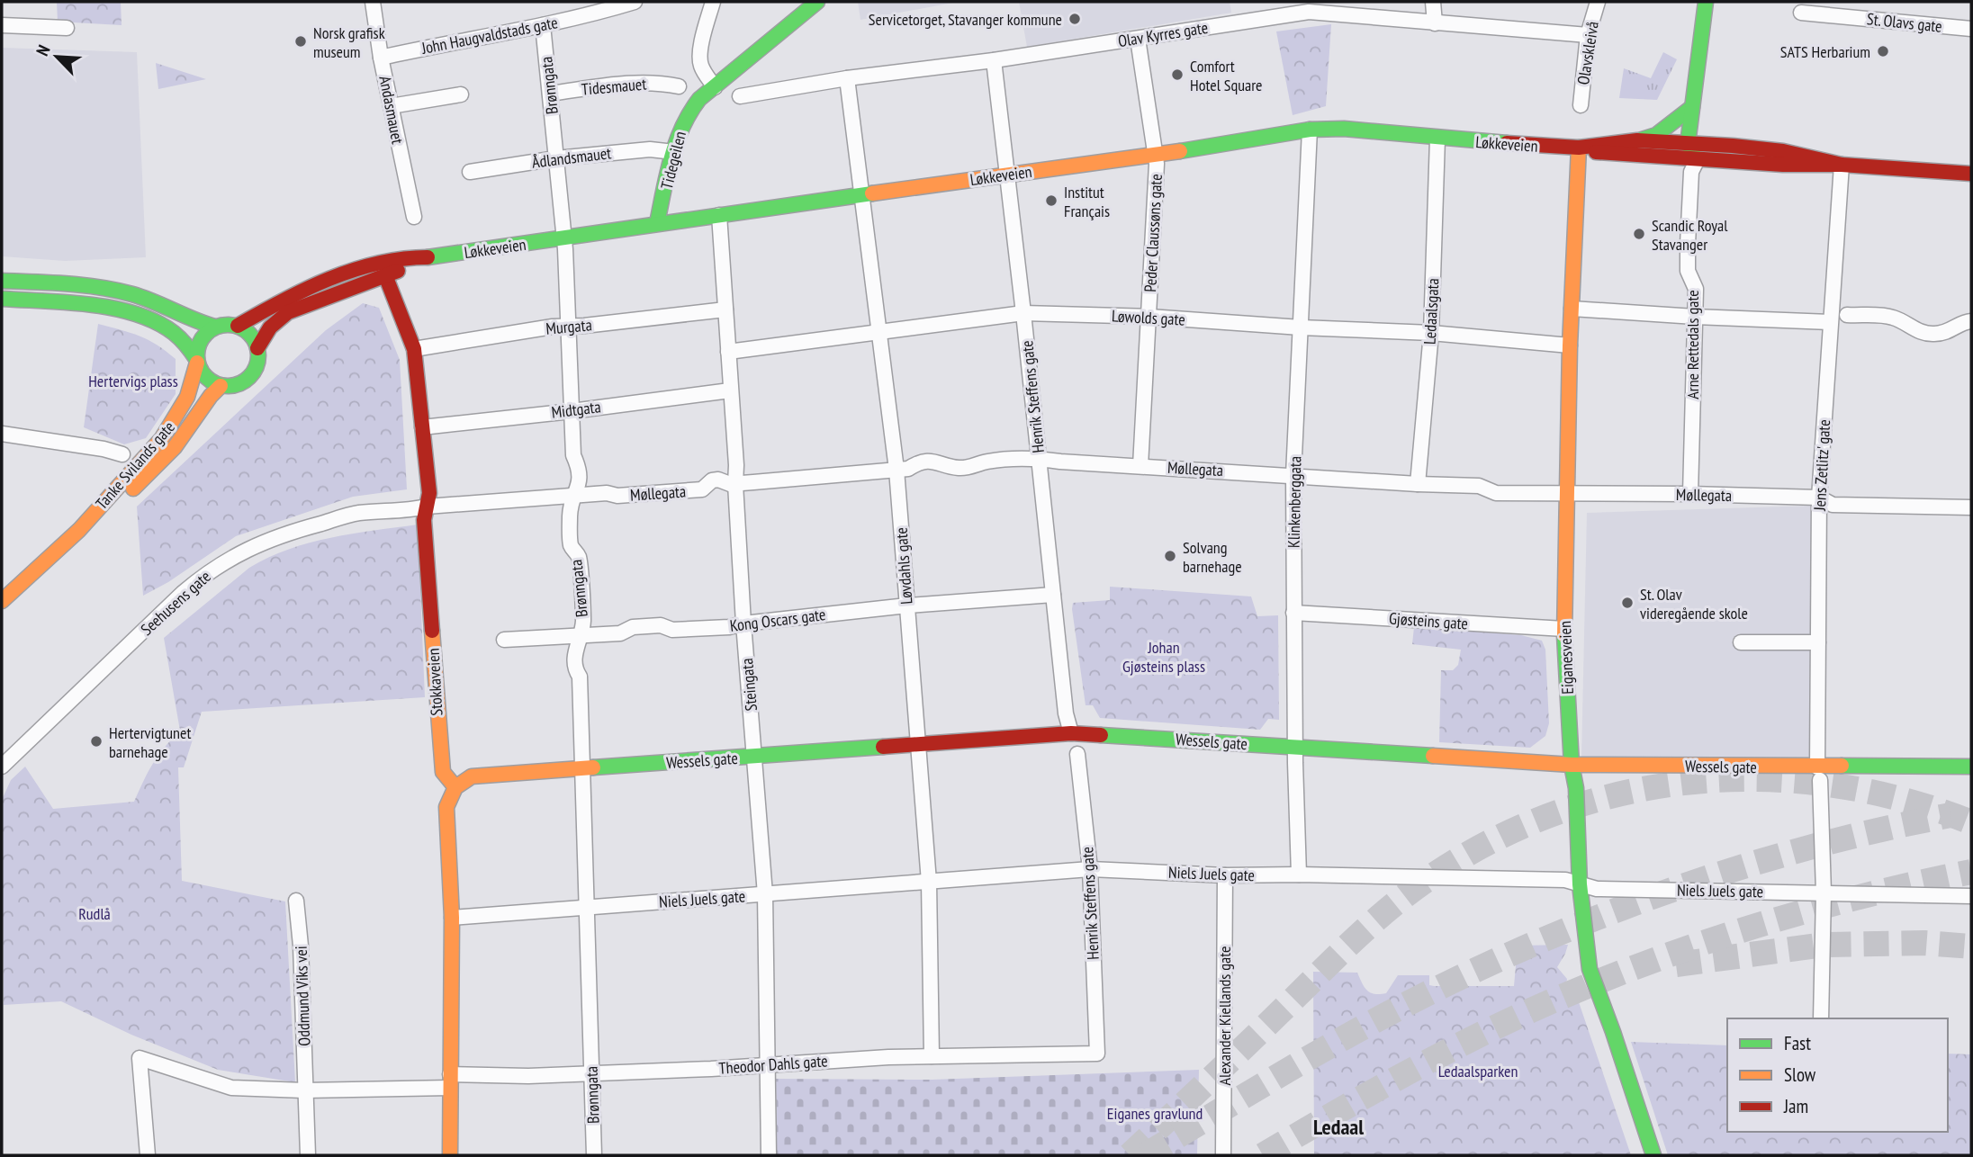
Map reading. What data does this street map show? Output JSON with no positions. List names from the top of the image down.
{
  "streets": {
    "main road": [
      "Løkkeveien",
      "Tidegeilen",
      "Arne Rettedals gate",
      "Tanke Svilands gate",
      "Eiganesveien",
      "Stokkaveien",
      "Wessels gate"
    ],
    "street": [
      "St. Olavs gate",
      "Olav Kyrres gate",
      "John Haugvaldstads gate",
      "Olavskleivå",
      "Brønngata",
      "Tidesmauet",
      "Andasmauet",
      "Ådlandsmauet",
      "Peder Claussøns gate",
      "Ledaalsgata",
      "Løwolds gate",
      "Murgata",
      "Henrik Steffens gate",
      "Midtgata",
      "Jens Zetlitz' gate",
      "Møllegata",
      "Klinkenberggata",
      "Løvdahls gate",
      "Seehusens gate",
      "Kong Oscars gate",
      "Gjøsteins gate",
      "Steingata",
      "Niels Juels gate",
      "Oddmund Viks vei",
      "Alexander Kiellands gate",
      "Theodor Dahls gate"
    ]
  },
  "crossings": [
    ["Olav Kyrres gate", "Olavskleivå"],
    ["Olav Kyrres gate", "Peder Claussøns gate"],
    ["Olav Kyrres gate", "Henrik Steffens gate"],
    ["Olav Kyrres gate", "Løvdahls gate"],
    ["John Haugvaldstads gate", "Brønngata"],
    ["John Haugvaldstads gate", "Andasmauet"],
    ["Brønngata", "Tidesmauet"],
    ["Brønngata", "Løkkeveien"],
    ["Brønngata", "Ådlandsmauet"],
    ["Brønngata", "Murgata"],
    ["Brønngata", "Midtgata"],
    ["Brønngata", "Møllegata"],
    ["Brønngata", "Kong Oscars gate"],
    ["Brønngata", "Wessels gate"],
    ["Brønngata", "Niels Juels gate"],
    ["Brønngata", "Theodor Dahls gate"],
    ["Løkkeveien", "Tidegeilen"],
    ["Løkkeveien", "Peder Claussøns gate"],
    ["Løkkeveien", "Ledaalsgata"],
    ["Løkkeveien", "Arne Rettedals gate"],
    ["Løkkeveien", "Henrik Steffens gate"],
    ["Løkkeveien", "Tanke Svilands gate"],
    ["Løkkeveien", "Jens Zetlitz' gate"],
    ["Løkkeveien", "Klinkenberggata"],
    ["Løkkeveien", "Løvdahls gate"],
    ["Løkkeveien", "Eiganesveien"],
    ["Løkkeveien", "Stokkaveien"],
    ["Løkkeveien", "Steingata"],
    ["Ådlandsmauet", "Tidegeilen"],
    ["Peder Claussøns gate", "Løwolds gate"],
    ["Peder Claussøns gate", "Møllegata"],
    ["Ledaalsgata", "Løwolds gate"],
    ["Ledaalsgata", "Møllegata"],
    ["Løwolds gate", "Henrik Steffens gate"],
    ["Løwolds gate", "Klinkenberggata"],
    ["Løwolds gate", "Løvdahls gate"],
    ["Løwolds gate", "Eiganesveien"],
    ["Løwolds gate", "Steingata"],
    ["Murgata", "Stokkaveien"],
    ["Murgata", "Steingata"],
    ["Arne Rettedals gate", "Møllegata"],
    ["Henrik Steffens gate", "Møllegata"],
    ["Henrik Steffens gate", "Kong Oscars gate"],
    ["Henrik Steffens gate", "Wessels gate"],
    ["Henrik Steffens gate", "Niels Juels gate"],
    ["Henrik Steffens gate", "Theodor Dahls gate"],
    ["Midtgata", "Stokkaveien"],
    ["Midtgata", "Steingata"],
    ["Jens Zetlitz' gate", "Møllegata"],
    ["Jens Zetlitz' gate", "Wessels gate"],
    ["Jens Zetlitz' gate", "Niels Juels gate"],
    ["Møllegata", "Klinkenberggata"],
    ["Møllegata", "Løvdahls gate"],
    ["Møllegata", "Seehusens gate"],
    ["Møllegata", "Eiganesveien"],
    ["Møllegata", "Stokkaveien"],
    ["Møllegata", "Steingata"],
    ["Klinkenberggata", "Gjøsteins gate"],
    ["Klinkenberggata", "Wessels gate"],
    ["Klinkenberggata", "Niels Juels gate"],
    ["Løvdahls gate", "Kong Oscars gate"],
    ["Løvdahls gate", "Wessels gate"],
    ["Løvdahls gate", "Niels Juels gate"],
    ["Løvdahls gate", "Theodor Dahls gate"],
    ["Seehusens gate", "Stokkaveien"],
    ["Kong Oscars gate", "Steingata"],
    ["Gjøsteins gate", "Eiganesveien"],
    ["Eiganesveien", "Wessels gate"],
    ["Eiganesveien", "Niels Juels gate"],
    ["Stokkaveien", "Wessels gate"],
    ["Steingata", "Wessels gate"],
    ["Steingata", "Niels Juels gate"],
    ["Steingata", "Theodor Dahls gate"],
    ["Niels Juels gate", "Alexander Kiellands gate"]
  ],
  "districts": ["Ledaal"],
  "parks": [
    "Hertervigs plass",
    "Johan Gjøsteins plass",
    "Rudlå",
    "Ledaalsparken",
    "Eiganes gravlund"
  ],
  "places": [
    "Servicetorget, Stavanger kommune",
    "Norsk grafisk museum",
    "SATS Herbarium",
    "Comfort Hotel Square",
    "Institut Français",
    "Scandic Royal Stavanger",
    "Solvang barnehage",
    "St. Olav videregående skole",
    "Hertervigtunet barnehage"
  ],
  "legend": ["Fast", "Slow", "Jam"],
  "north": "top left"
}
